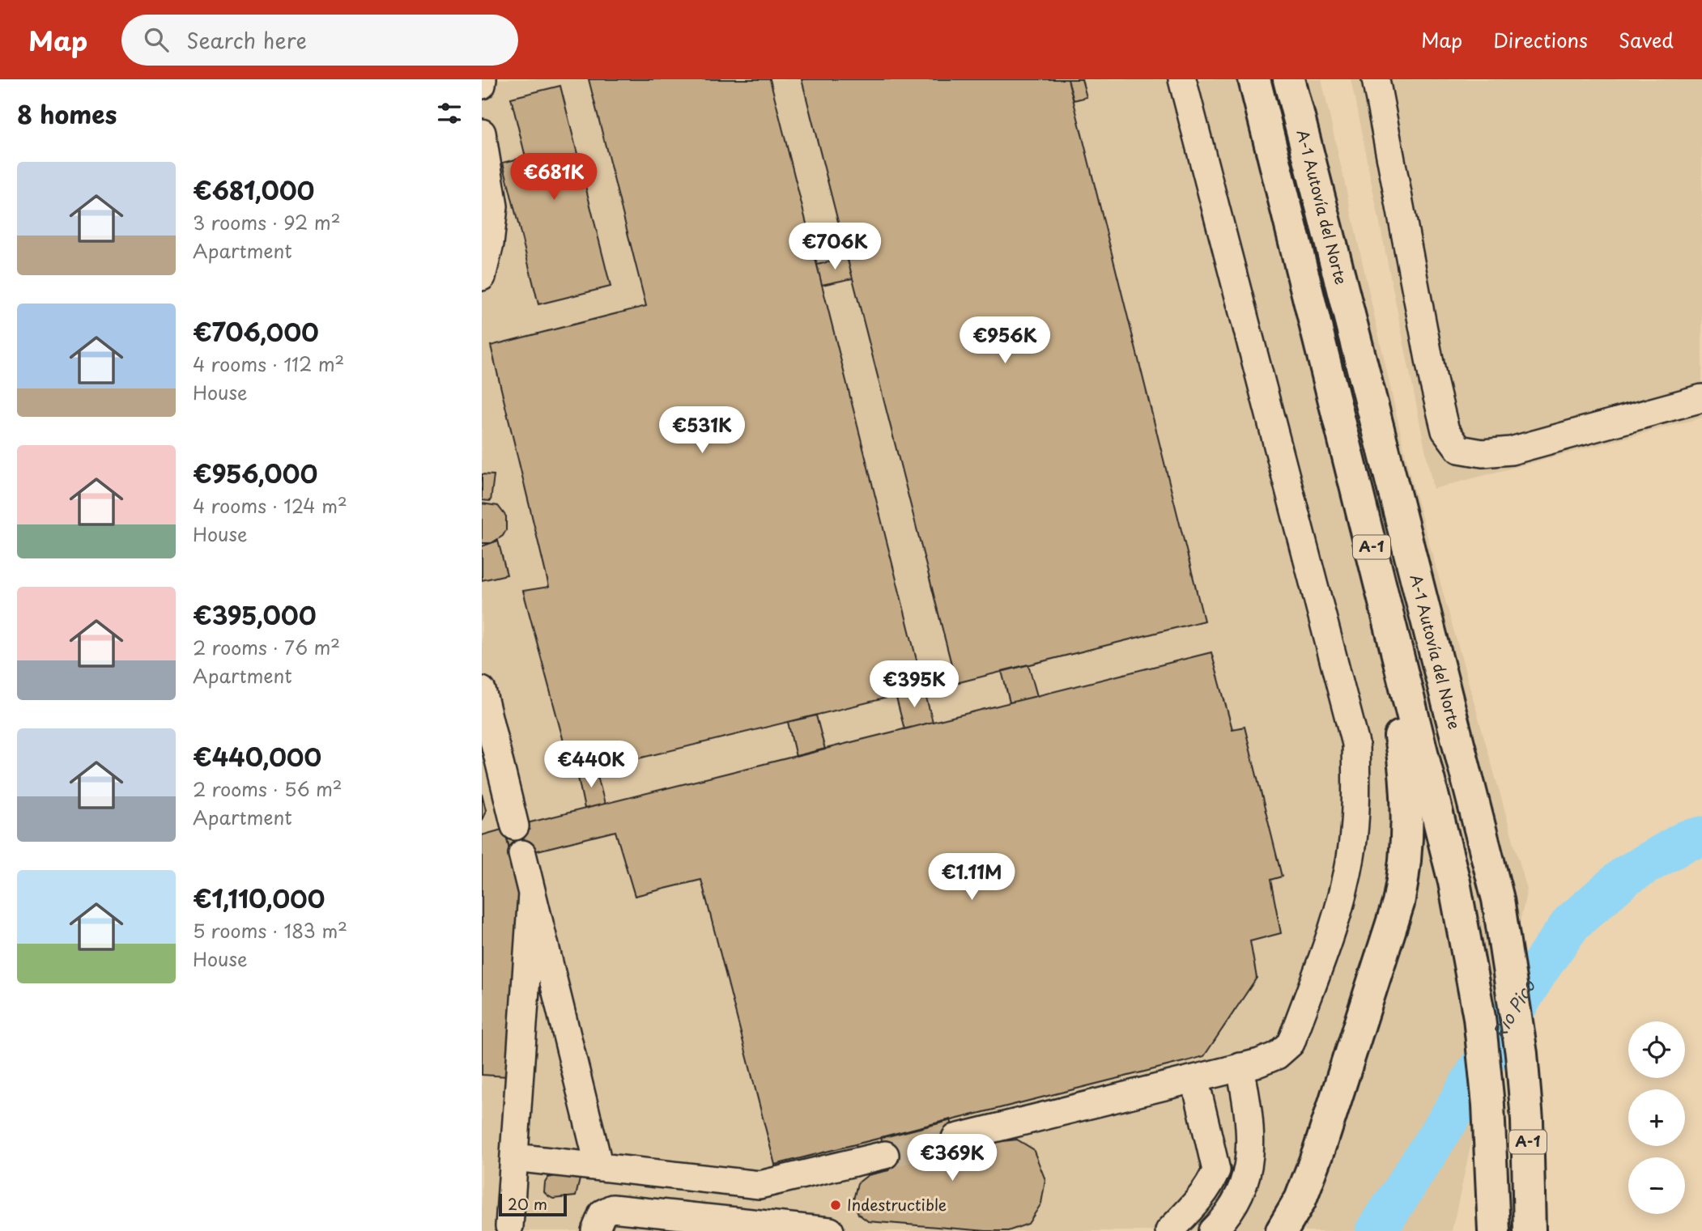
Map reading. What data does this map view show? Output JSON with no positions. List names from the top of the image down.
{
  "streets": {
    "highway": ["A-1 Autovía del Norte", "A-1"]
  },
  "water": ["Río Pico"],
  "places": ["Indestructible"],
  "scale_bar": "20 m",
  "page": {
    "header": "Map",
    "search": "Search here",
    "nav": ["Map", "Directions", "Saved"],
    "heading": "8 homes",
    "list": [
      {
        "name": "€681,000",
        "note": "3 rooms · 92 m² · Apartment"
      },
      {
        "name": "€706,000",
        "note": "4 rooms · 112 m² · House"
      },
      {
        "name": "€956,000",
        "note": "4 rooms · 124 m² · House"
      },
      {
        "name": "€395,000",
        "note": "2 rooms · 76 m² · Apartment"
      },
      {
        "name": "€440,000",
        "note": "2 rooms · 56 m² · Apartment"
      },
      {
        "name": "€1,110,000",
        "note": "5 rooms · 183 m² · House"
      }
    ],
    "price": [
      "€681K",
      "€706K",
      "€956K",
      "€531K",
      "€395K",
      "€440K",
      "€1.11M",
      "€369K"
    ],
    "map_buttons": ["+", "−"],
    "scale": "20 m"
  }
}
